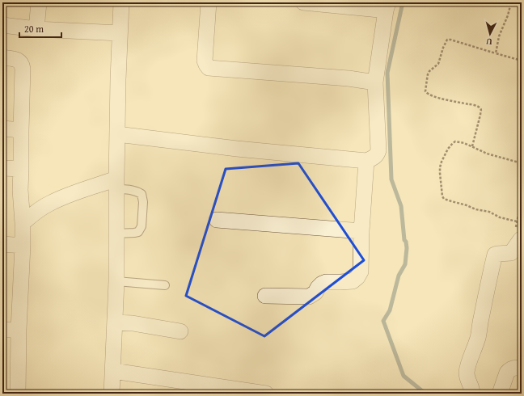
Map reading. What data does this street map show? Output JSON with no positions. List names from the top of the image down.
{
  "scale_bar": "20 m",
  "north": "bottom"
}
